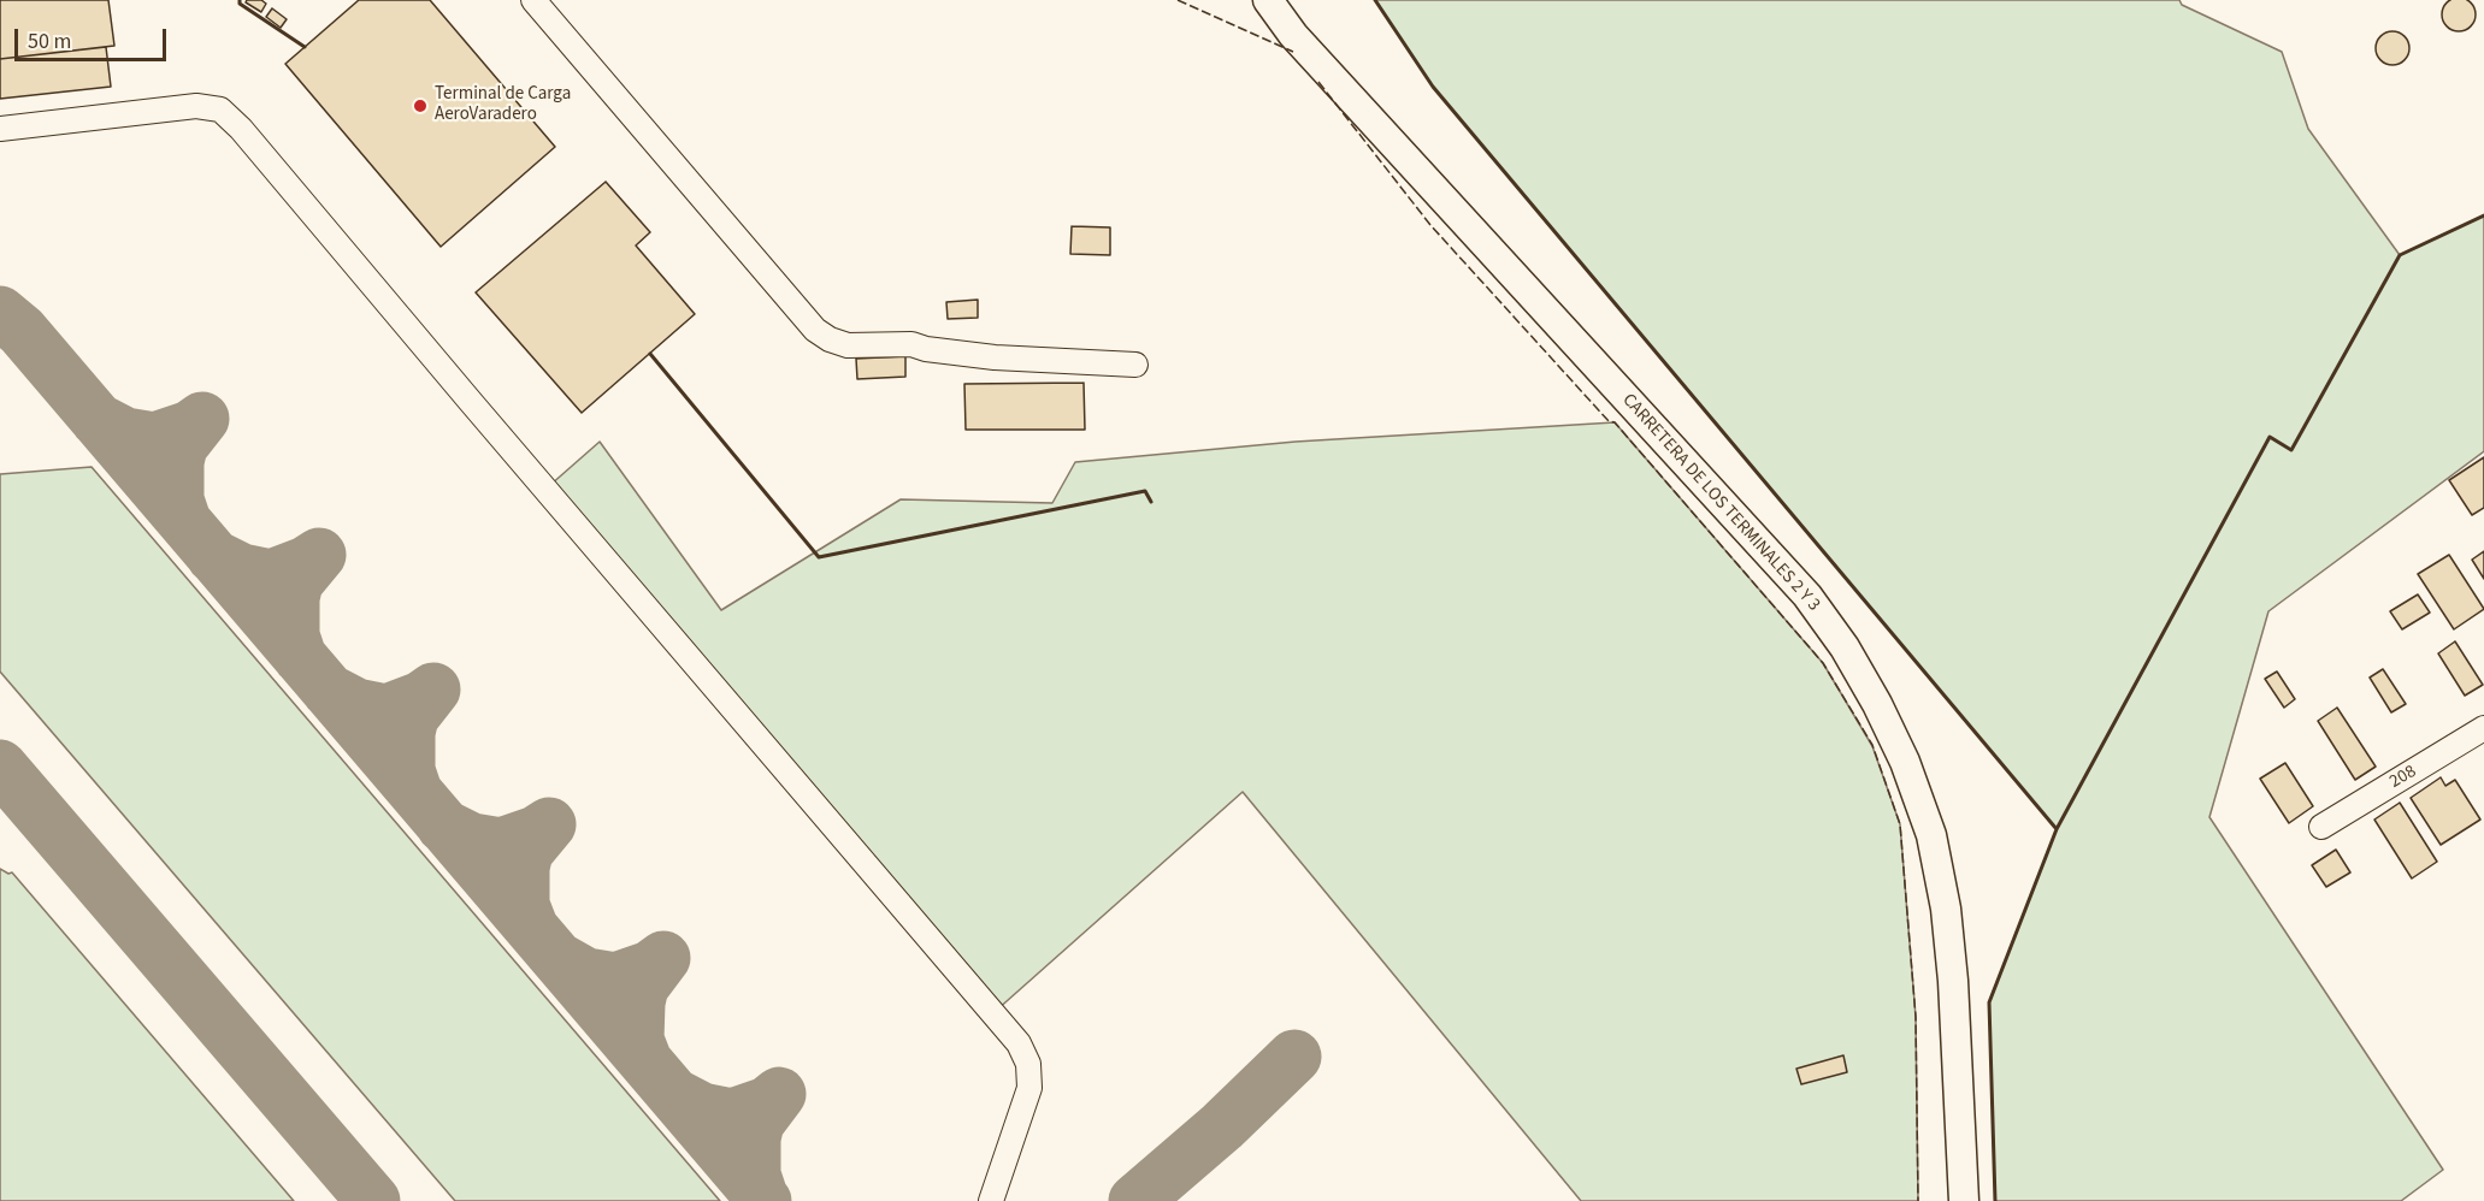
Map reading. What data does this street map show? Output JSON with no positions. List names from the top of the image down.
{
  "streets": {
    "main road": ["CARRETERA DE LOS TERMINALES 2 Y 3"],
    "street": ["208"]
  },
  "places": ["Terminal de Carga AeroVaradero"],
  "scale_bar": "50 m"
}
